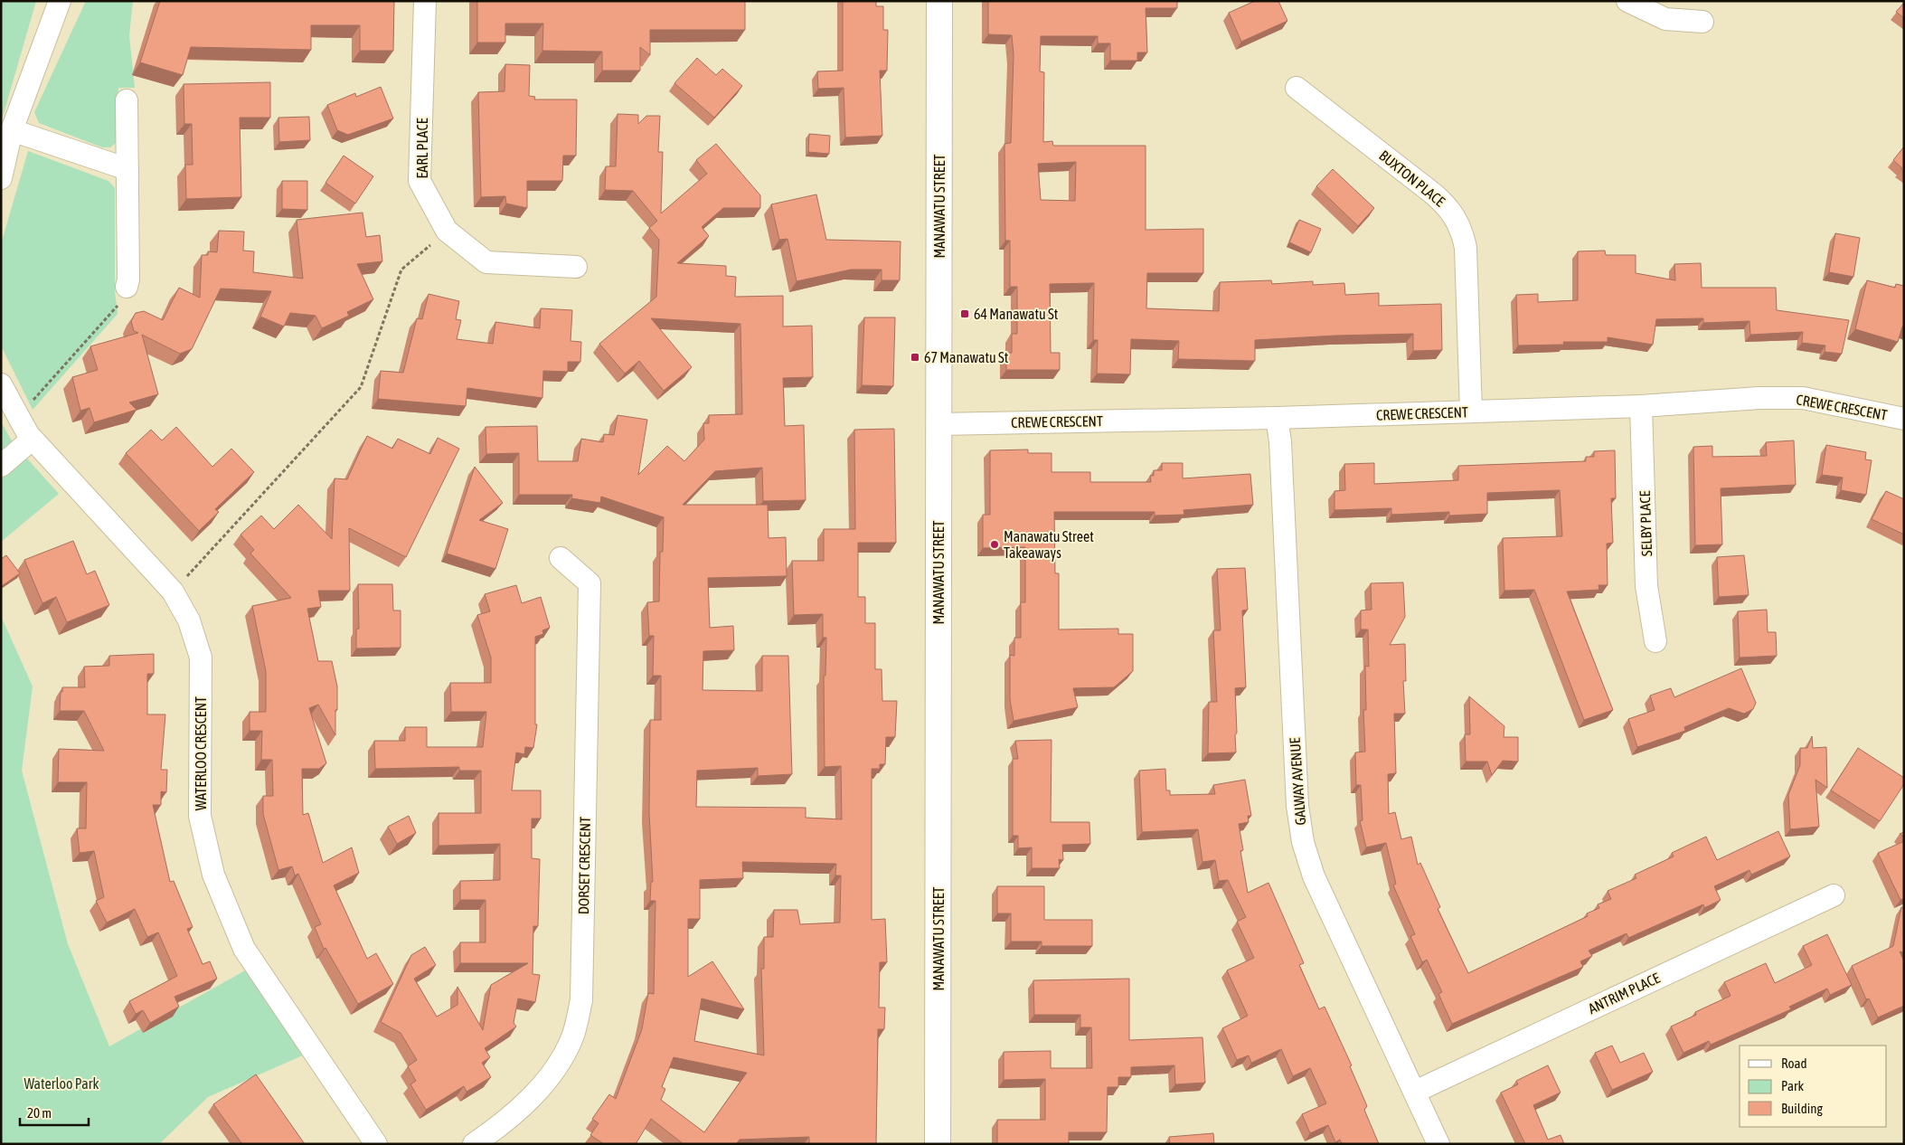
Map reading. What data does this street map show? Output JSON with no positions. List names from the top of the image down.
{
  "streets": {
    "street": [
      "EARL PLACE",
      "BUXTON PLACE",
      "MANAWATU STREET",
      "CREWE CRESCENT",
      "SELBY PLACE",
      "WATERLOO CRESCENT",
      "GALWAY AVENUE",
      "DORSET CRESCENT",
      "ANTRIM PLACE"
    ]
  },
  "crossings": [
    ["BUXTON PLACE", "CREWE CRESCENT"],
    ["MANAWATU STREET", "CREWE CRESCENT"],
    ["CREWE CRESCENT", "SELBY PLACE"],
    ["CREWE CRESCENT", "GALWAY AVENUE"],
    ["GALWAY AVENUE", "ANTRIM PLACE"]
  ],
  "parks": ["Waterloo Park"],
  "places": {
    "transit": ["64 Manawatu St", "67 Manawatu St"],
    "other": ["Manawatu Street Takeaways"]
  },
  "legend": ["Road", "Park", "Building"],
  "scale_bar": "20 m"
}
